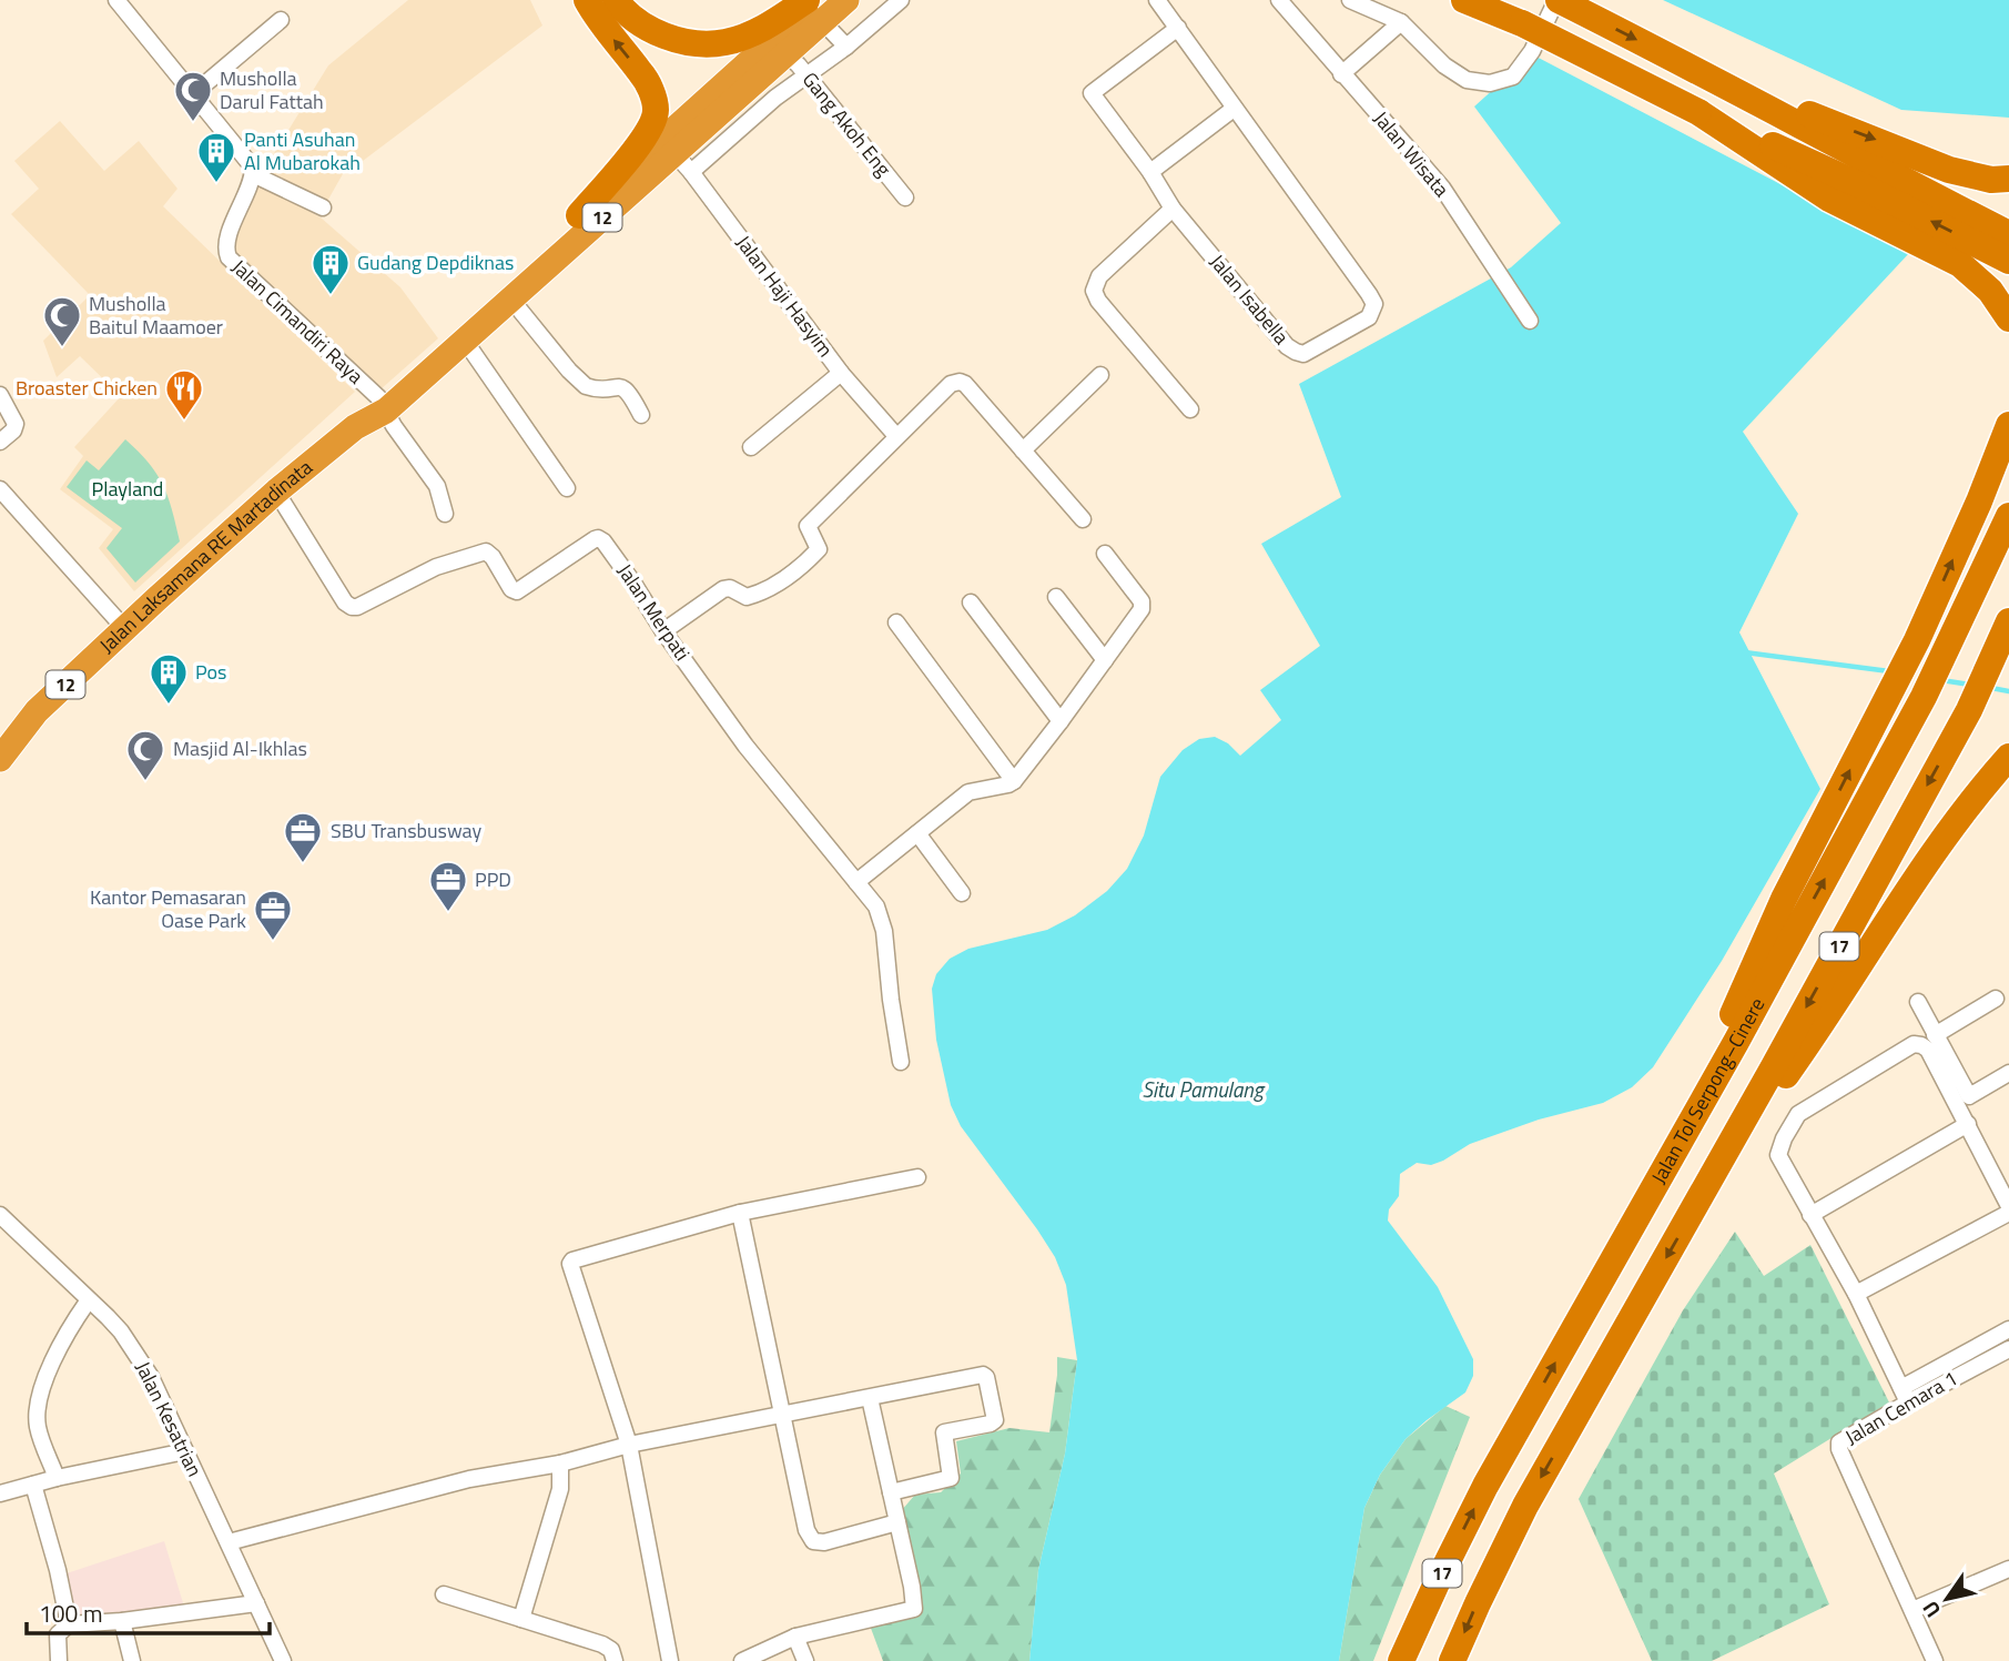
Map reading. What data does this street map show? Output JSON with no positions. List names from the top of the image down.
{
  "streets": {
    "highway": [
      "12",
      "Jalan Laksamana RE Martadinata",
      "17",
      "Jalan Tol Serpong–Cinere"
    ],
    "street": [
      "Gang Akoh Eng",
      "Jalan Wisata",
      "Jalan Haji Hasyim",
      "Jalan Isabella",
      "Jalan Cimandiri Raya",
      "Jalan Merpati",
      "Jalan Cemara 1",
      "Jalan Kesatrian"
    ]
  },
  "crossings": [
    ["Gang Akoh Eng", "Jalan Laksamana RE Martadinata"],
    ["Jalan Haji Hasyim", "Jalan Laksamana RE Martadinata"],
    ["Jalan Cimandiri Raya", "Jalan Laksamana RE Martadinata"],
    ["Jalan Laksamana RE Martadinata", "Jalan Merpati"]
  ],
  "water": ["Situ Pamulang"],
  "parks": ["Playland"],
  "places": {
    "mosque": ["Musholla Darul Fattah", "Musholla Baitul Maamoer", "Masjid Al-Ikhlas"],
    "building": ["Panti Asuhan Al Mubarokah", "Gudang Depdiknas", "Pos"],
    "restaurant": ["Broaster Chicken"],
    "office": ["SBU Transbusway", "PPD", "Kantor Pemasaran Oase Park"]
  },
  "scale_bar": "100 m",
  "north": "bottom left"
}
